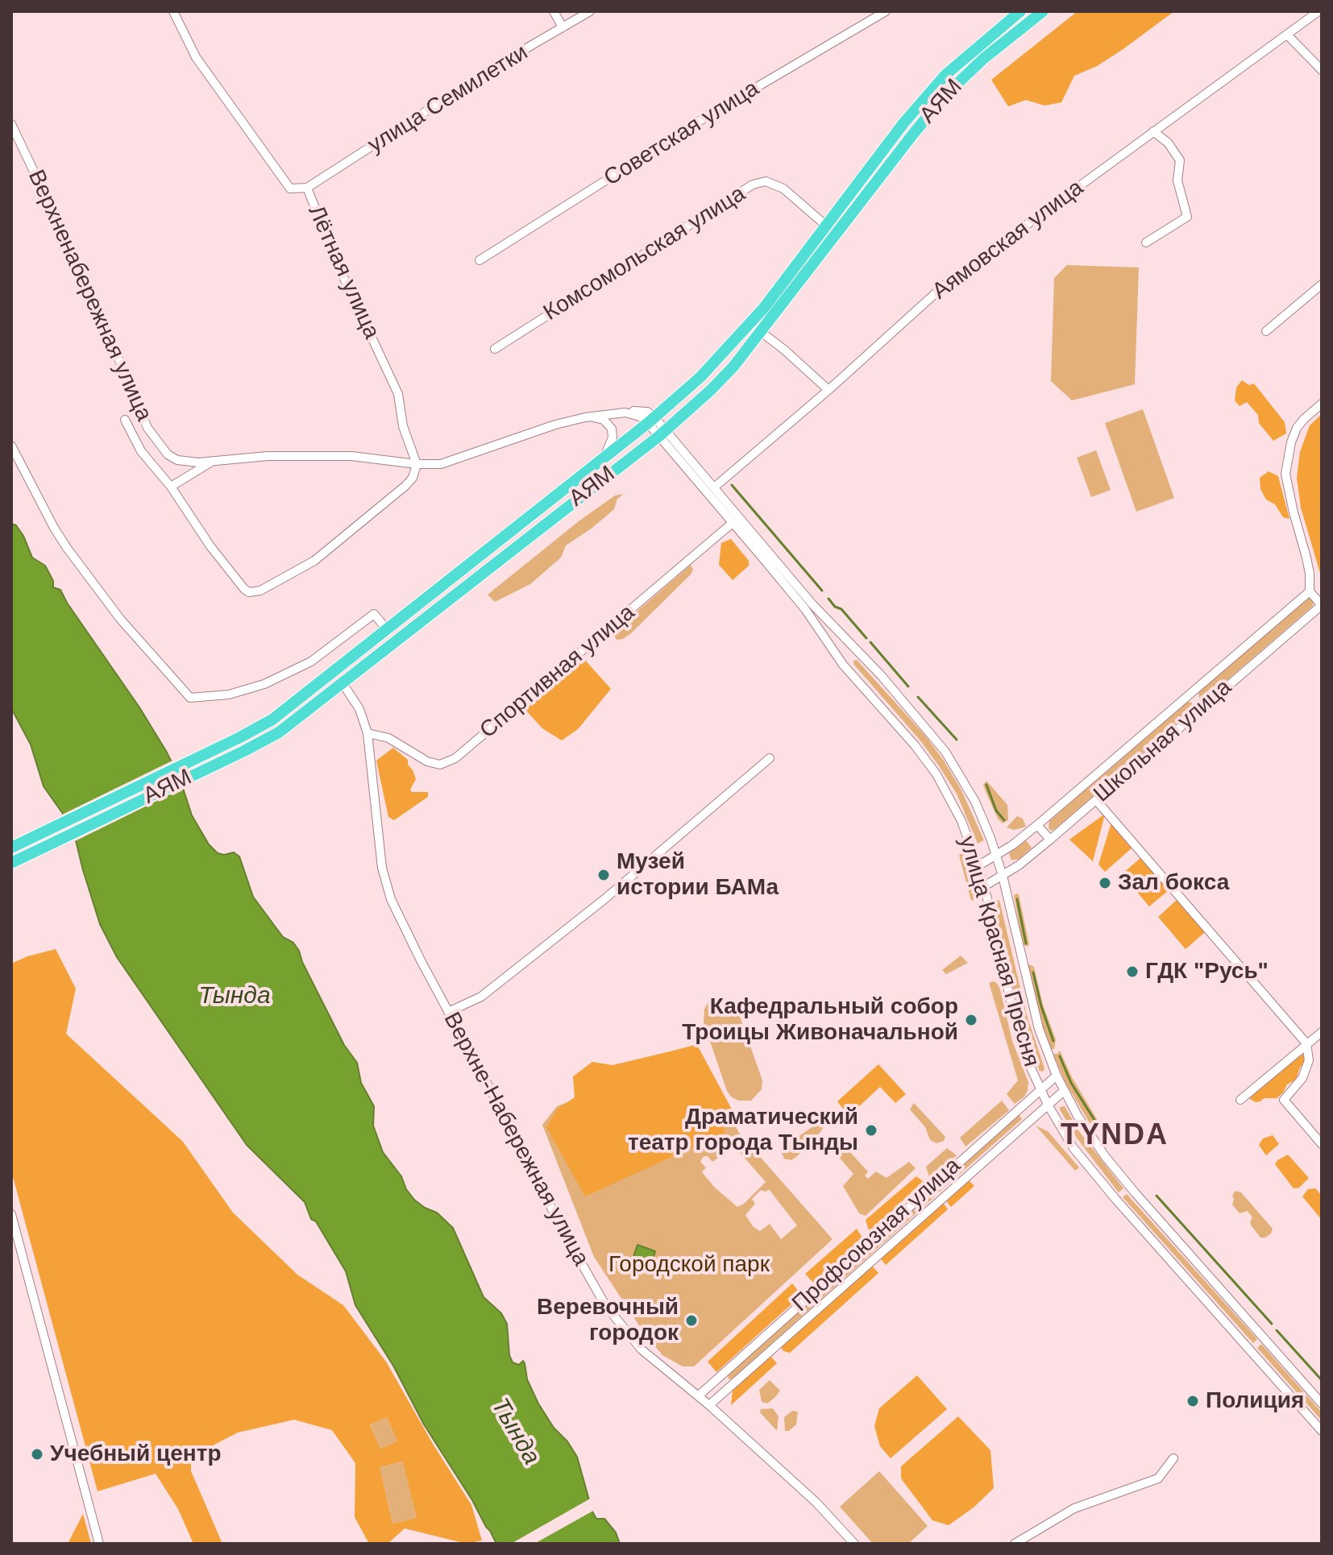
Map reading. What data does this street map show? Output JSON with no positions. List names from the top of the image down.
{
  "streets": {
    "highway": ["АЯМ"],
    "street": [
      "улица Семилетки",
      "Советская улица",
      "Аямовская улица",
      "Комсомольская улица",
      "Лётная улица",
      "Верхненабережная улица",
      "Спортивная улица",
      "Школьная улица",
      "улица Красная Пресня",
      "Верхне-Набережная улица",
      "Профсоюзная улица"
    ]
  },
  "crossings": [
    ["улица Семилетки", "Лётная улица"],
    ["АЯМ", "Комсомольская улица"],
    ["АЯМ", "улица Красная Пресня"],
    ["АЯМ", "Верхне-Набережная улица"],
    ["Аямовская улица", "улица Красная Пресня"],
    ["Спортивная улица", "улица Красная Пресня"],
    ["Спортивная улица", "Верхне-Набережная улица"],
    ["Школьная улица", "улица Красная Пресня"],
    ["улица Красная Пресня", "Профсоюзная улица"],
    ["Верхне-Набережная улица", "Профсоюзная улица"]
  ],
  "districts": ["TYNDA"],
  "water": ["Тында"],
  "parks": ["Городской парк"],
  "places": [
    "Музей истории БАМа",
    "Зал бокса",
    "ГДК \"Русь\"",
    "Кафедральный собор Троицы Живоначальной",
    "Драматический театр города Тынды",
    "Веревочный городок",
    "Полиция",
    "Учебный центр"
  ]
}
